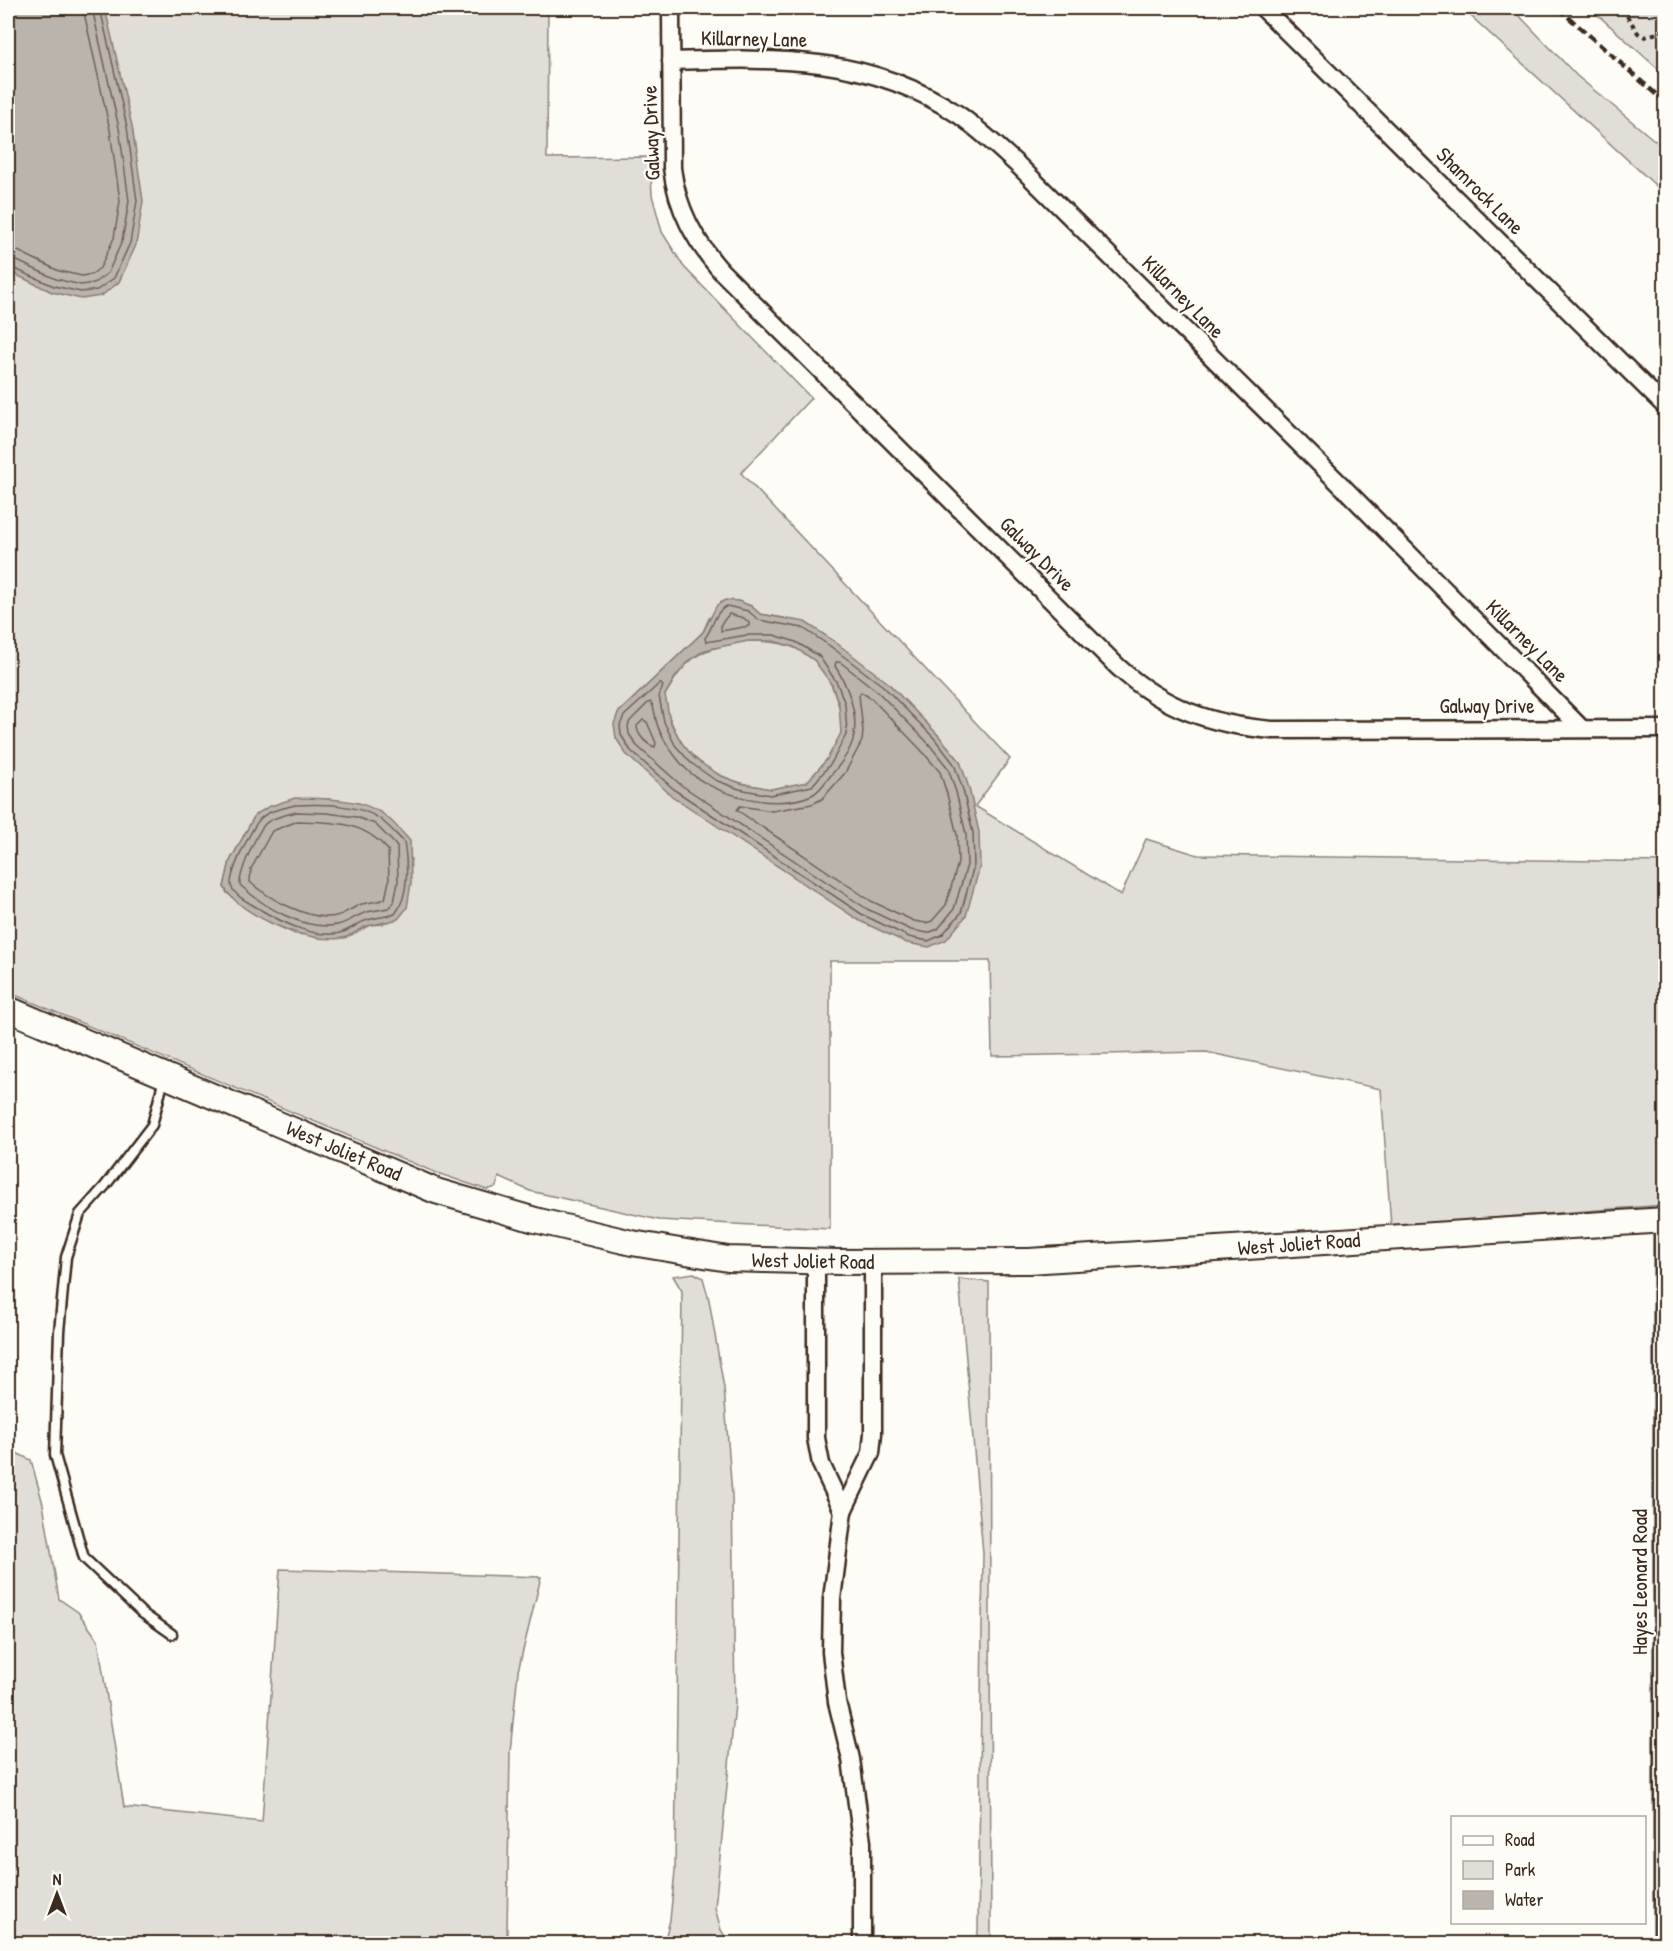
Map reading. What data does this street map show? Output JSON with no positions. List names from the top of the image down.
{
  "streets": {
    "main road": ["West Joliet Road"],
    "street": [
      "Killarney Lane",
      "Galway Drive",
      "Shamrock Lane",
      "Hayes Leonard Road"
    ]
  },
  "crossings": [
    ["Killarney Lane", "Galway Drive"],
    ["West Joliet Road", "Hayes Leonard Road"]
  ],
  "legend": ["Road", "Park", "Water"],
  "north": "top"
}
